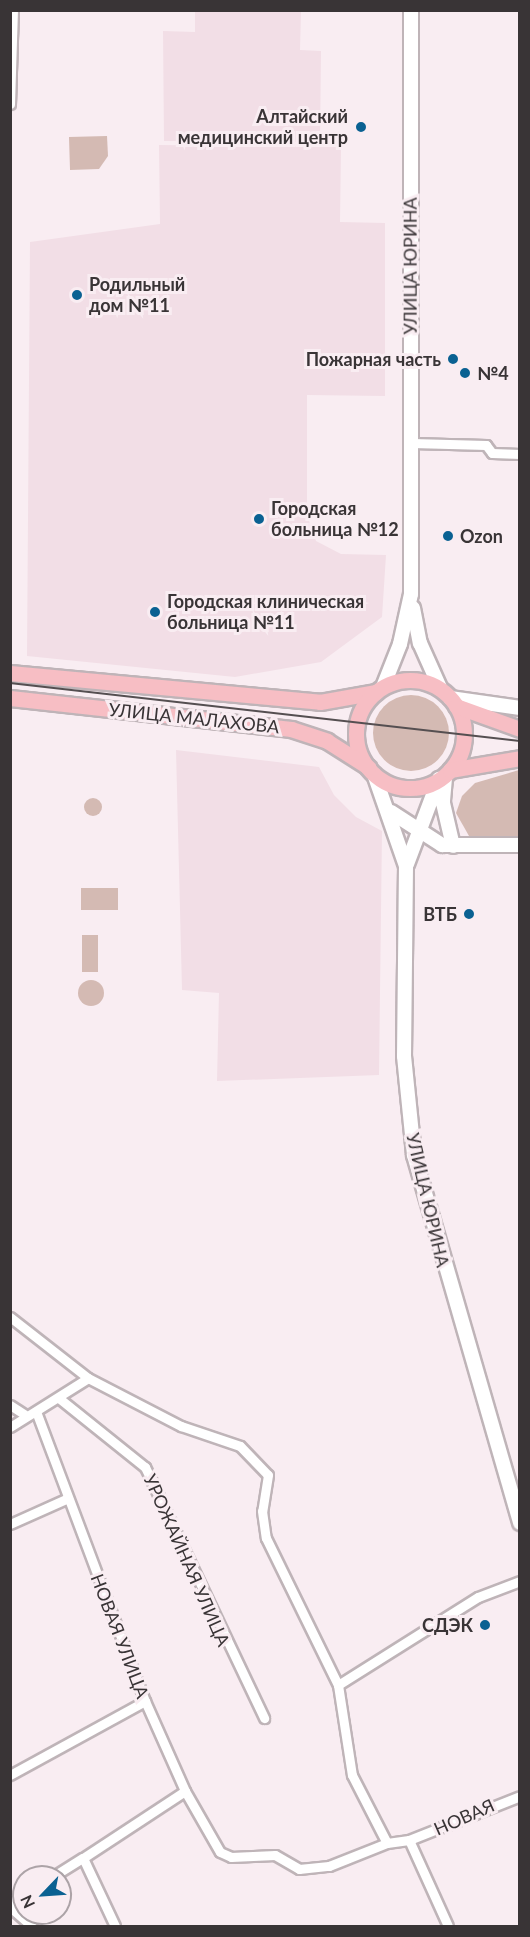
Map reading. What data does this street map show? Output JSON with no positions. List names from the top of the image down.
{
  "streets": {
    "main road": ["УЛИЦА ЮРИНА", "УЛИЦА МАЛАХОВА"],
    "street": ["УРОЖАЙНАЯ УЛИЦА", "НОВАЯ УЛИЦА", "НОВАЯ"]
  },
  "crossings": [
    ["УЛИЦА ЮРИНА", "УЛИЦА МАЛАХОВА"],
    ["НОВАЯ УЛИЦА", "НОВАЯ"]
  ],
  "places": [
    "Алтайский медицинский центр",
    "Родильный дом №11",
    "Пожарная часть",
    "№4",
    "Городская больница №12",
    "Ozon",
    "Городская клиническая больница №11",
    "ВТБ",
    "СДЭК"
  ],
  "north": "bottom left"
}
